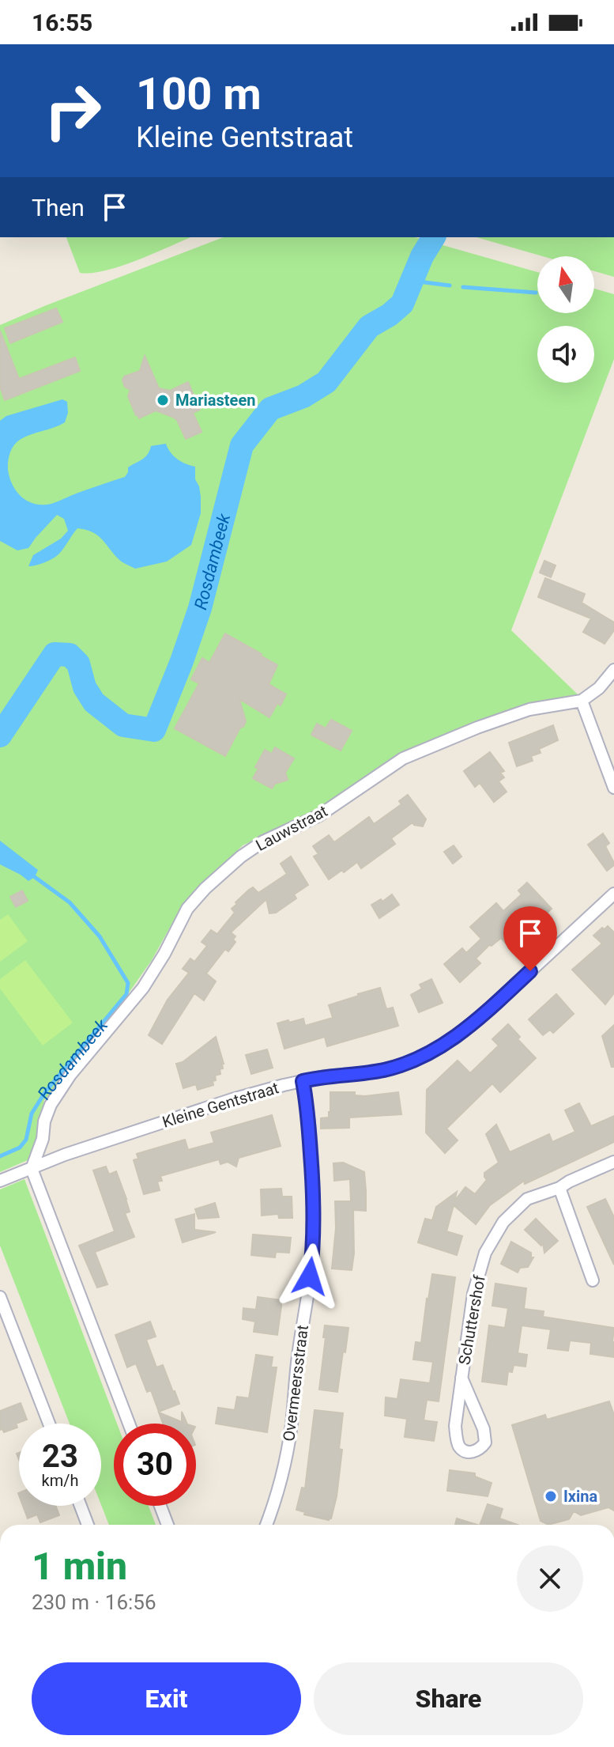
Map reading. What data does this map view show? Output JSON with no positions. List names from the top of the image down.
{
  "streets": {
    "street": [
      "Lauwstraat",
      "Kleine Gentstraat",
      "Schuttershof",
      "Overmeersstraat"
    ]
  },
  "crossings": [
    ["Lauwstraat", "Kleine Gentstraat"],
    ["Kleine Gentstraat", "Overmeersstraat"]
  ],
  "water": ["Rosdambeek"],
  "places": ["Mariasteen", "Ixina"],
  "north": "top",
  "page": {
    "status": "16:55",
    "turn": ["100 m", "Kleine Gentstraat"],
    "then": "Then",
    "speed": "23 km/h",
    "limit": "30",
    "heading": ["1 min", "230 m · 16:56"],
    "buttons": ["Exit", "Share"]
  }
}
